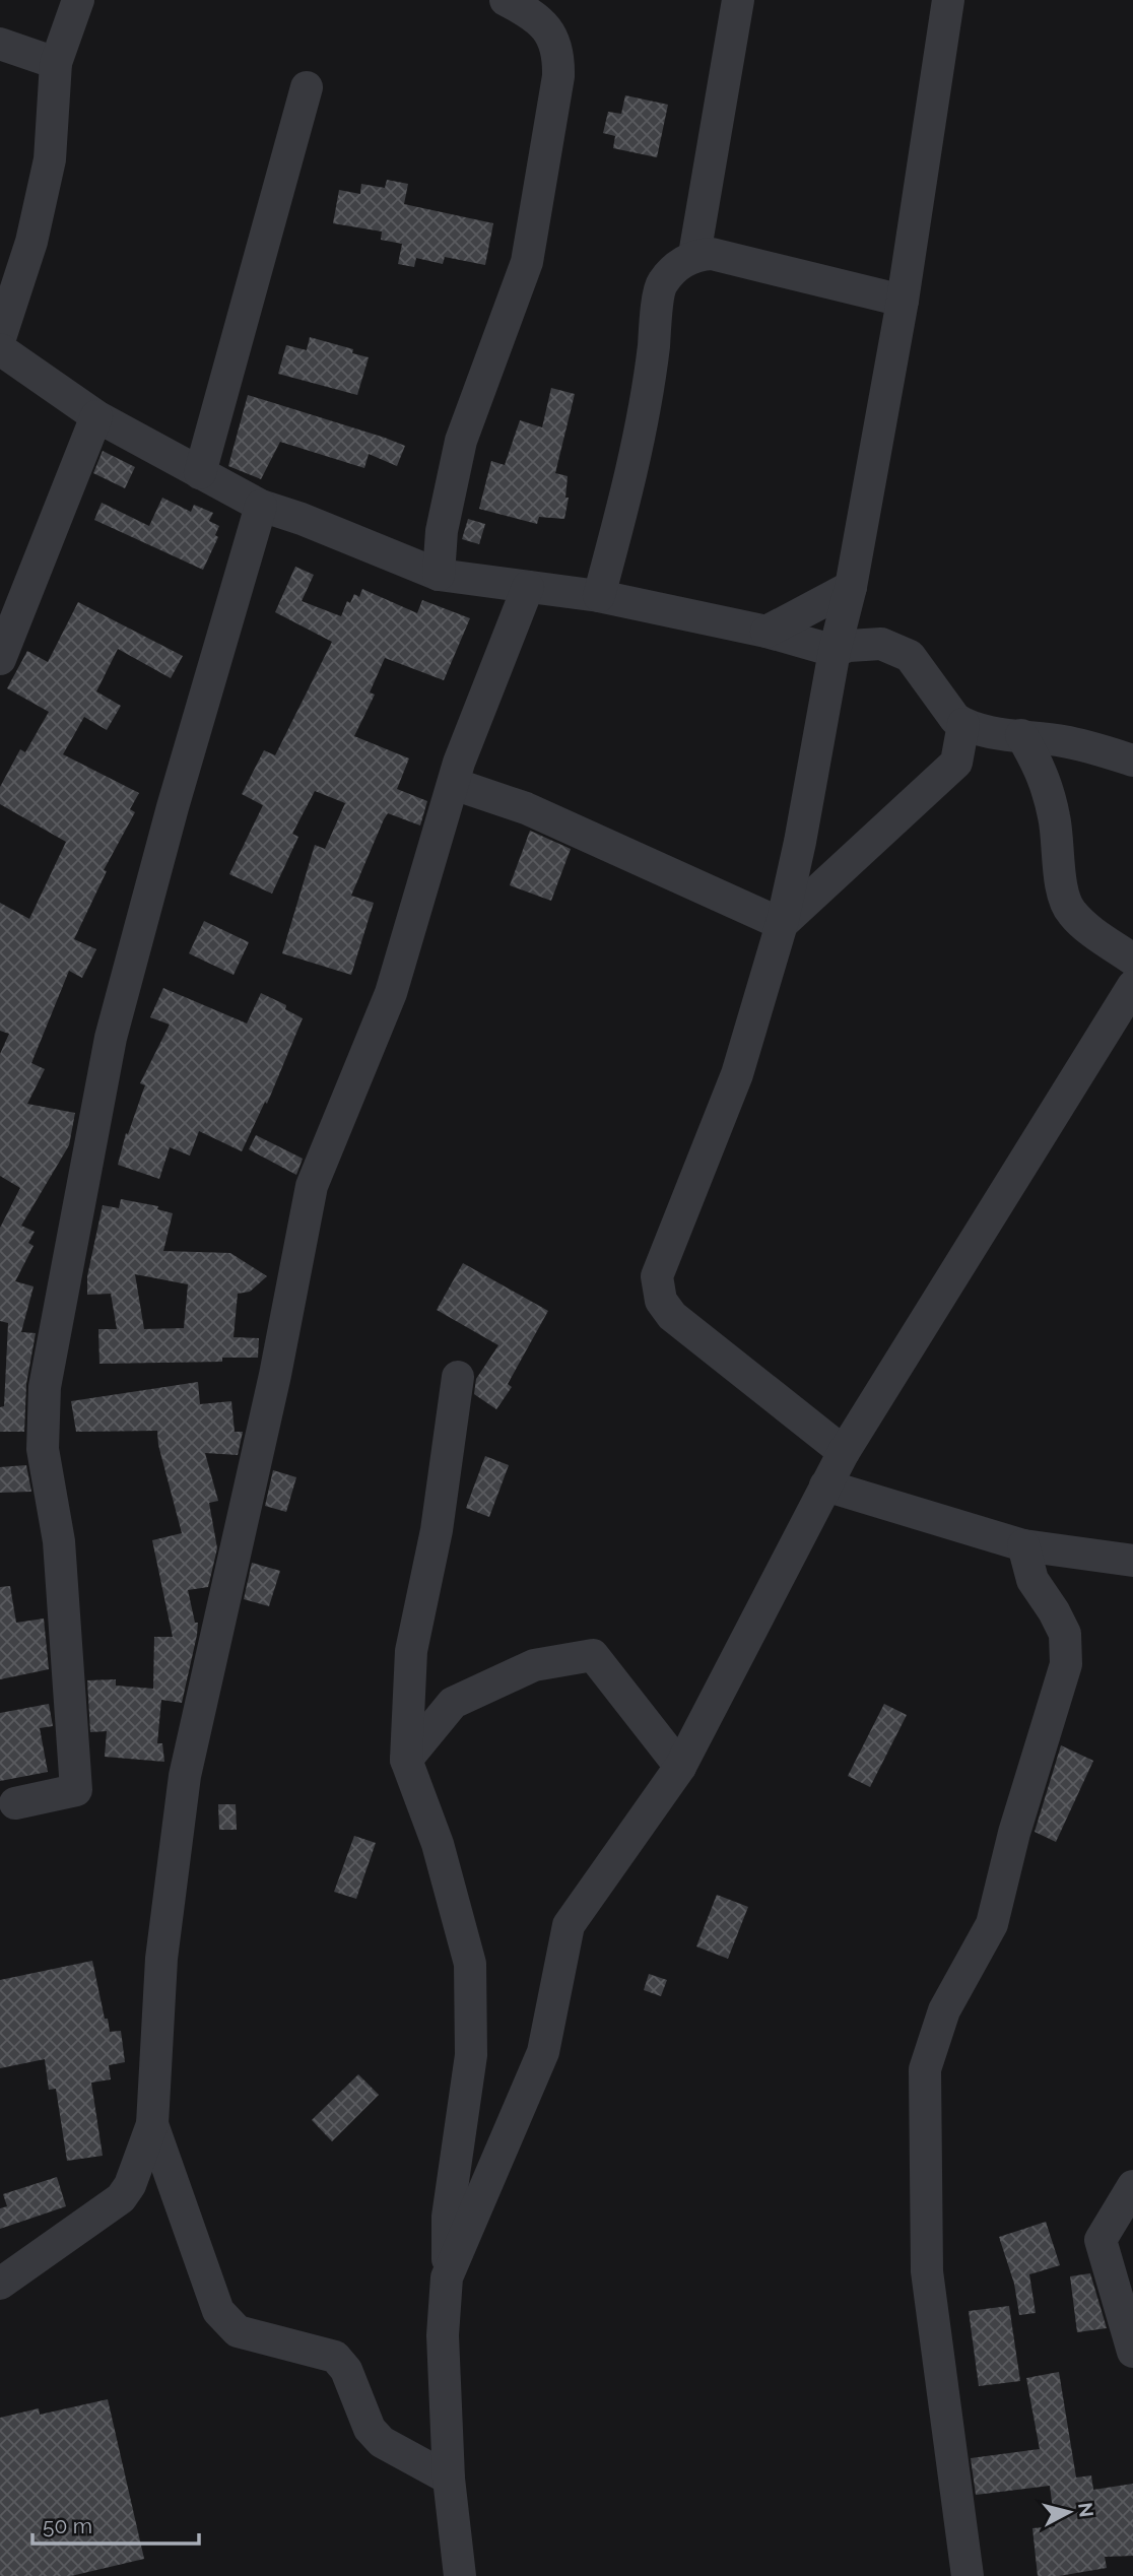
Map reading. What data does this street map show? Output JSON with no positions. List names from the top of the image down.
{
  "scale_bar": "50 m",
  "north": "right"
}
